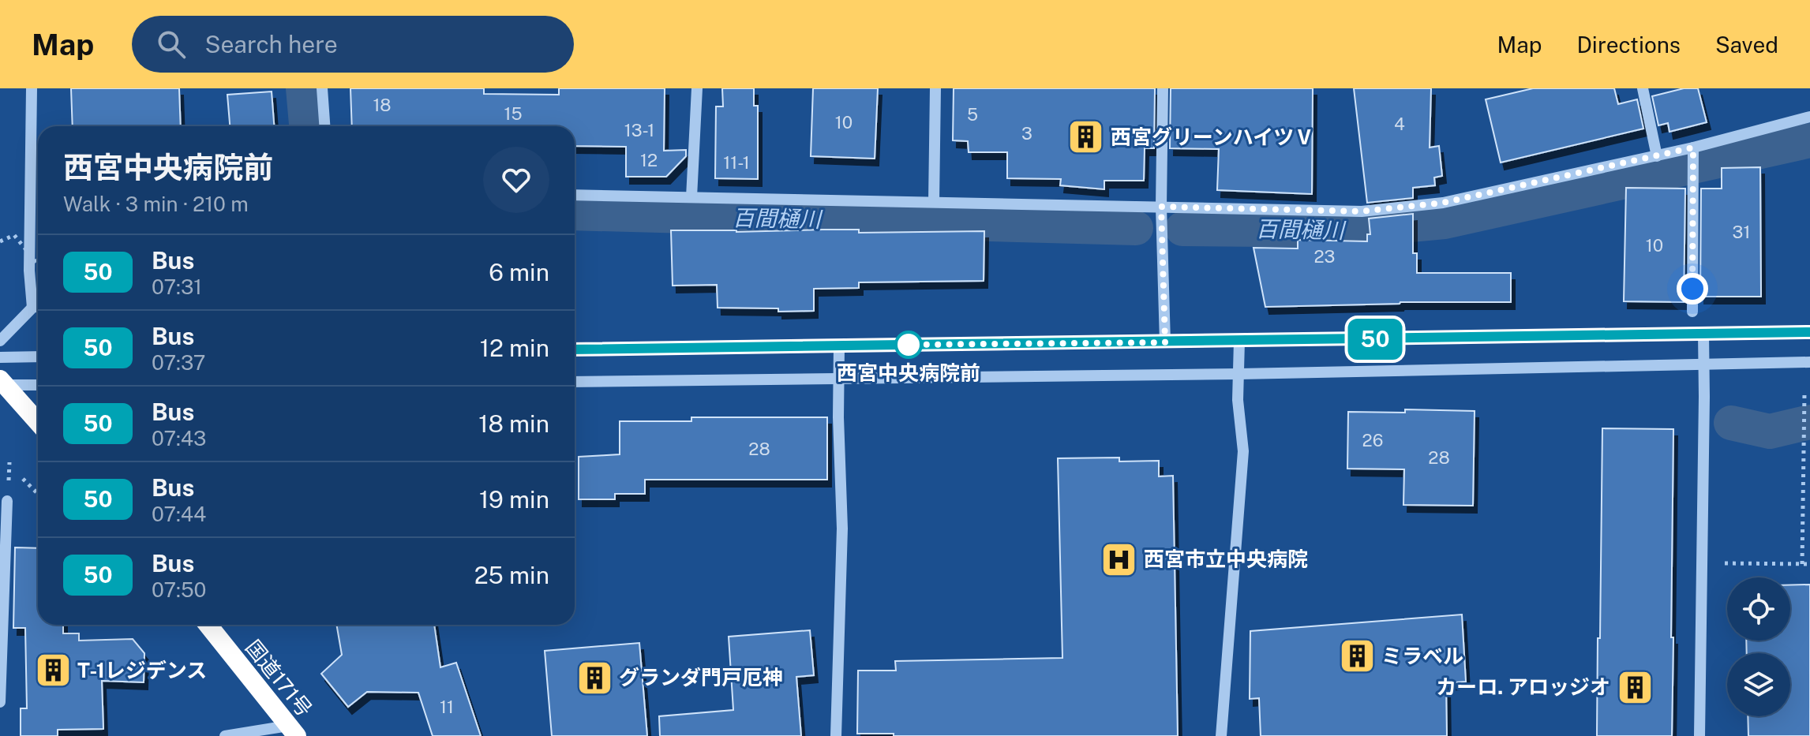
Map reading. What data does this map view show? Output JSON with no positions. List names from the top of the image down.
{
  "streets": {
    "highway": ["国道171号"]
  },
  "water": ["百間樋川"],
  "places": {
    "building": [
      "西宮グリーンハイツⅤ",
      "ミラベル",
      "T-1レジデンス",
      "グランダ門戸厄神",
      "カーロ. アロッジオ"
    ],
    "other": ["西宮中央病院前"],
    "hospital": ["西宮市立中央病院"]
  },
  "lines": ["bus line 50"],
  "house_numbers": [
    "18",
    "15",
    "5",
    "10",
    "4",
    "13-1",
    "3",
    "12",
    "11-1",
    "31",
    "10",
    "23",
    "26",
    "28",
    "28",
    "11"
  ],
  "page": {
    "header": "Map",
    "search": "Search here",
    "nav": ["Map", "Directions", "Saved"],
    "on_map": "50",
    "heading": ["西宮中央病院前", "Walk · 3 min · 210 m"],
    "list": [
      {
        "mark": "50",
        "name": "Bus",
        "note": "07:31",
        "value": "6 min"
      },
      {
        "mark": "50",
        "name": "Bus",
        "note": "07:37",
        "value": "12 min"
      },
      {
        "mark": "50",
        "name": "Bus",
        "note": "07:43",
        "value": "18 min"
      },
      {
        "mark": "50",
        "name": "Bus",
        "note": "07:44",
        "value": "19 min"
      },
      {
        "mark": "50",
        "name": "Bus",
        "note": "07:50",
        "value": "25 min"
      }
    ]
  }
}
